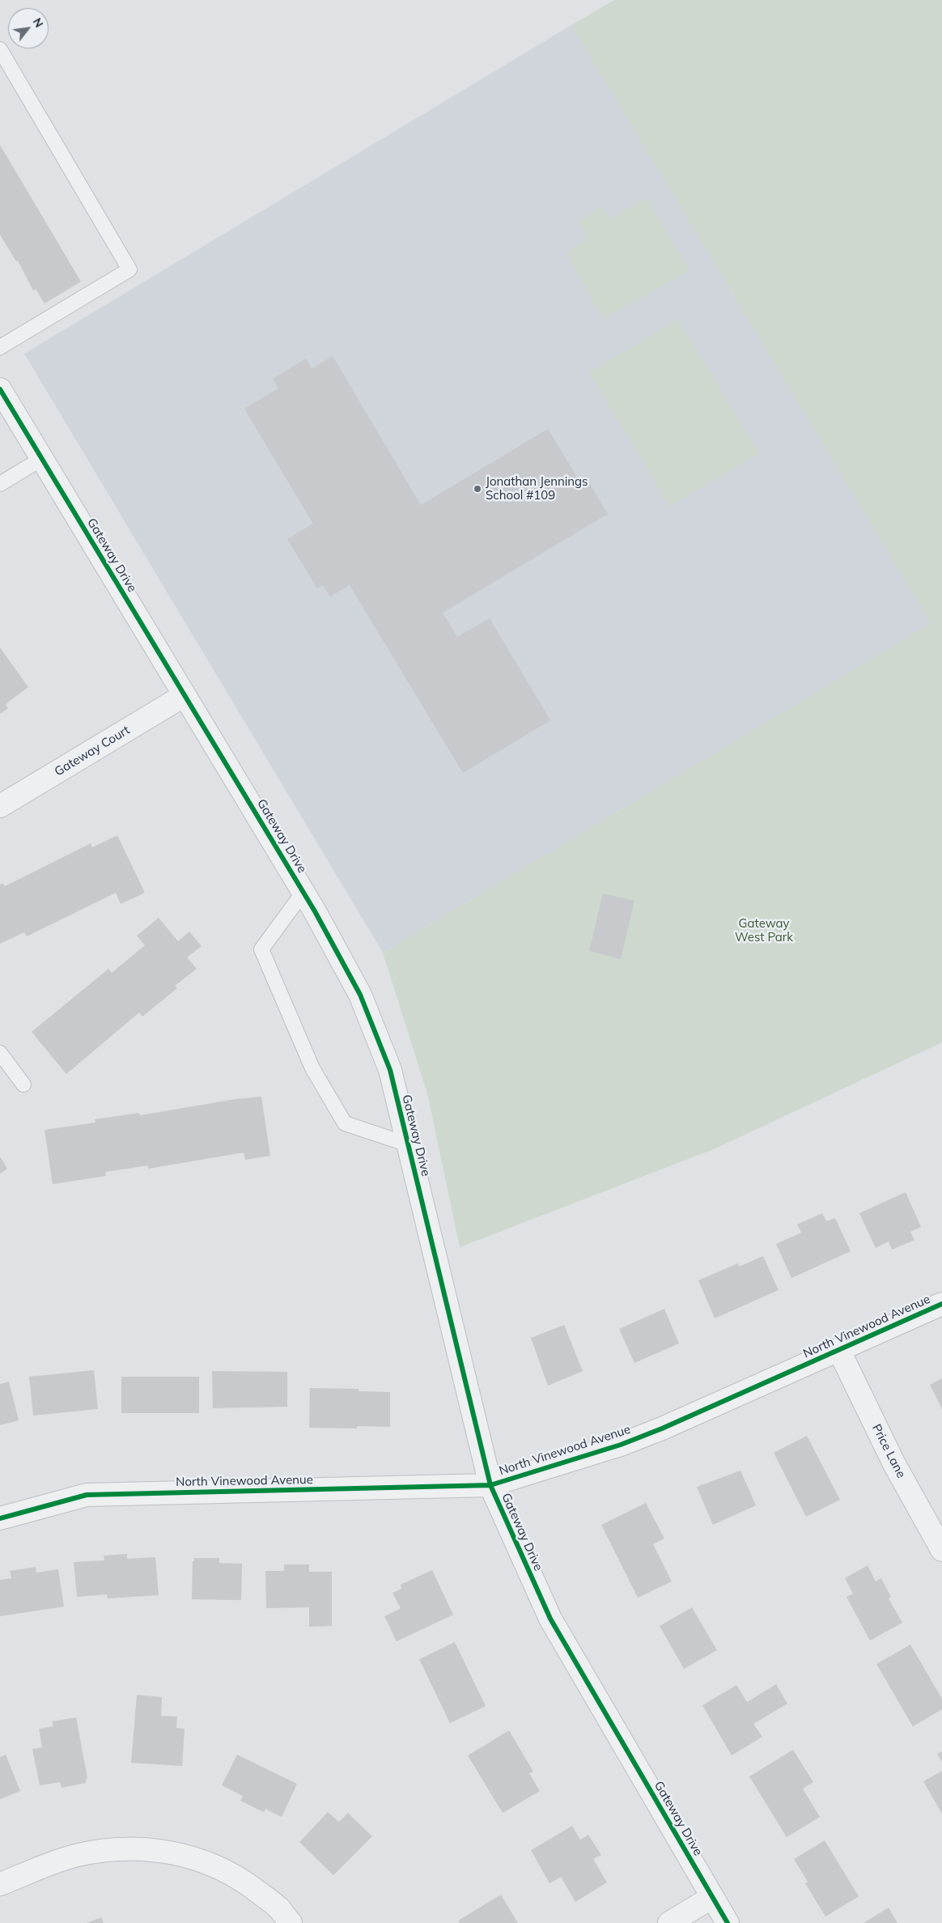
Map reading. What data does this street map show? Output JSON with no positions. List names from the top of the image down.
{
  "streets": {
    "street": [
      "Gateway Drive",
      "Gateway Court",
      "North Vinewood Avenue",
      "Price Lane"
    ]
  },
  "crossings": [
    ["Gateway Drive", "Gateway Court"],
    ["Gateway Drive", "North Vinewood Avenue"],
    ["North Vinewood Avenue", "Price Lane"]
  ],
  "parks": ["Gateway West Park"],
  "places": ["Jonathan Jennings School #109"],
  "north": "top right"
}
